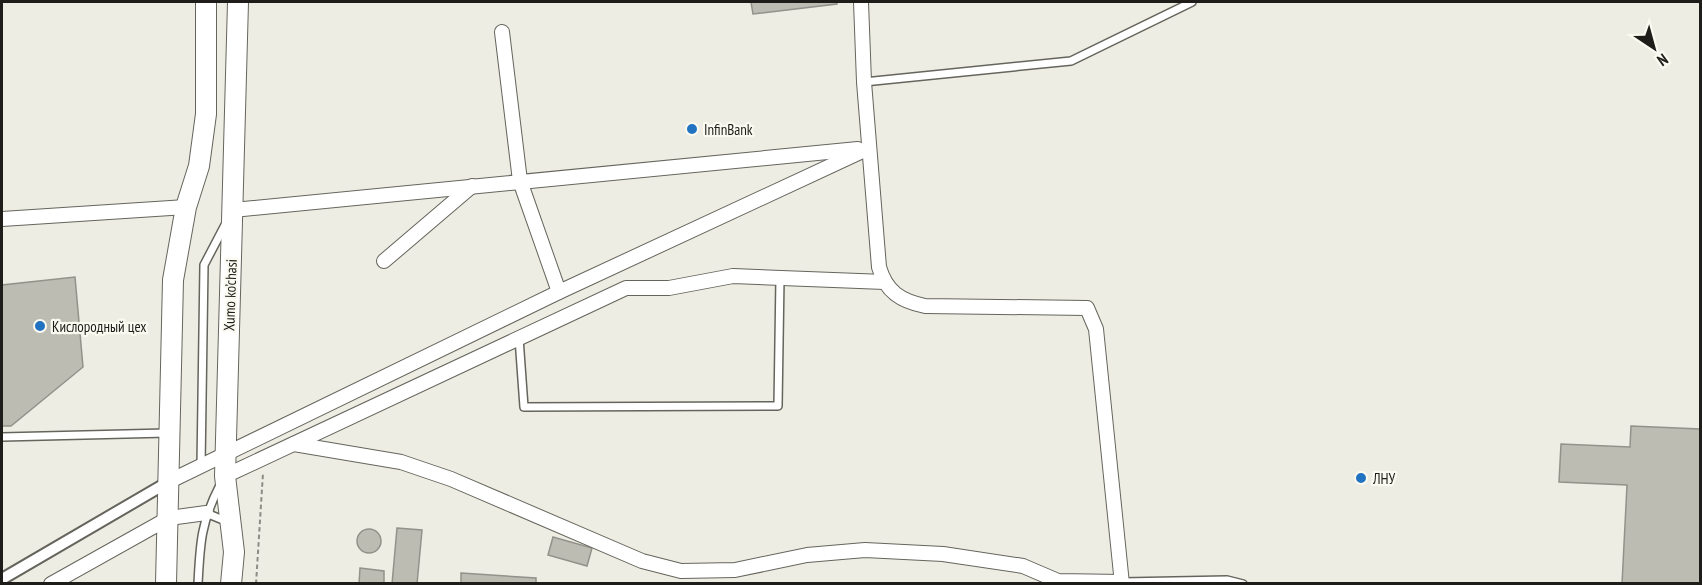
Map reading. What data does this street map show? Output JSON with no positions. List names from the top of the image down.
{
  "streets": {
    "main road": ["Xumo ko’chasi"]
  },
  "places": ["InfinBank", "Кислородный цех", "ЛНУ"],
  "north": "bottom right"
}
